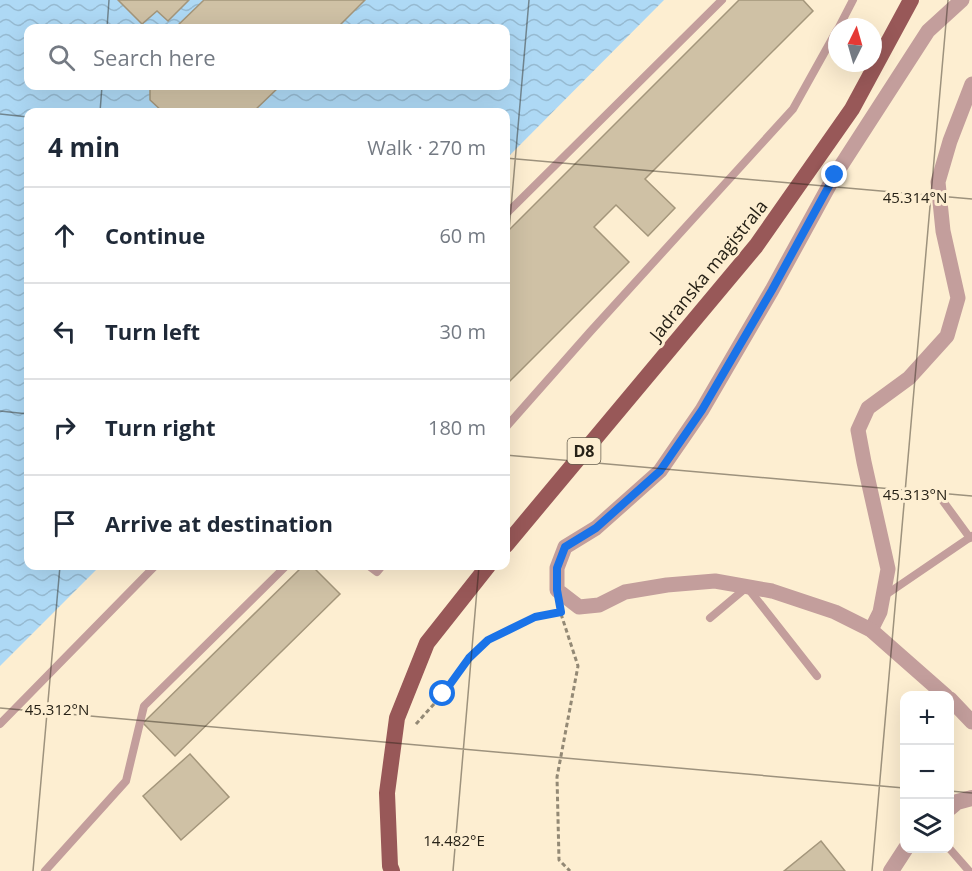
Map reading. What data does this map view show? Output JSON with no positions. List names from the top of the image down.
{
  "streets": {
    "main road": ["Jadranska magistrala", "D8"]
  },
  "north": "top",
  "page": {
    "search": "Search here",
    "heading": ["4 min", "Walk · 270 m"],
    "list": [
      ["Continue", "60 m"],
      ["Turn left", "30 m"],
      ["Turn right", "180 m"],
      "Arrive at destination"
    ],
    "map_buttons": ["+", "−"]
  },
  "coordinates": [
    "45.314°N",
    "45.313°N",
    "45.312°N",
    "14.482°E"
  ]
}
